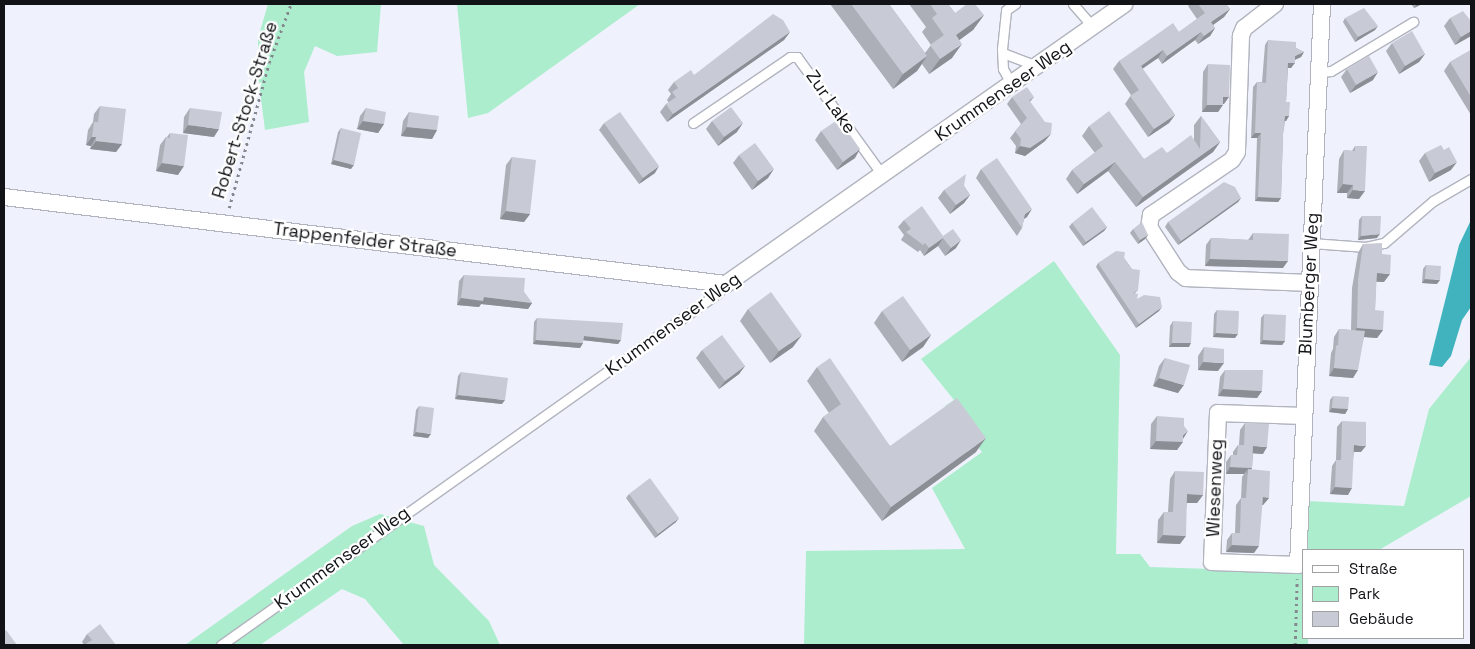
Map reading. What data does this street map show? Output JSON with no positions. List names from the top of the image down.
{
  "streets": {
    "street": [
      "Krummenseer Weg",
      "Trappenfelder Straße",
      "Blumberger Weg",
      "Wiesenweg"
    ],
    "lane": ["Zur Lake"],
    "path": ["Robert-Stock-Straße"]
  },
  "crossings": [
    ["Krummenseer Weg", "Zur Lake"],
    ["Krummenseer Weg", "Trappenfelder Straße"],
    ["Robert-Stock-Straße", "Trappenfelder Straße"],
    ["Blumberger Weg", "Wiesenweg"]
  ],
  "legend": ["Straße", "Park", "Gebäude"]
}
